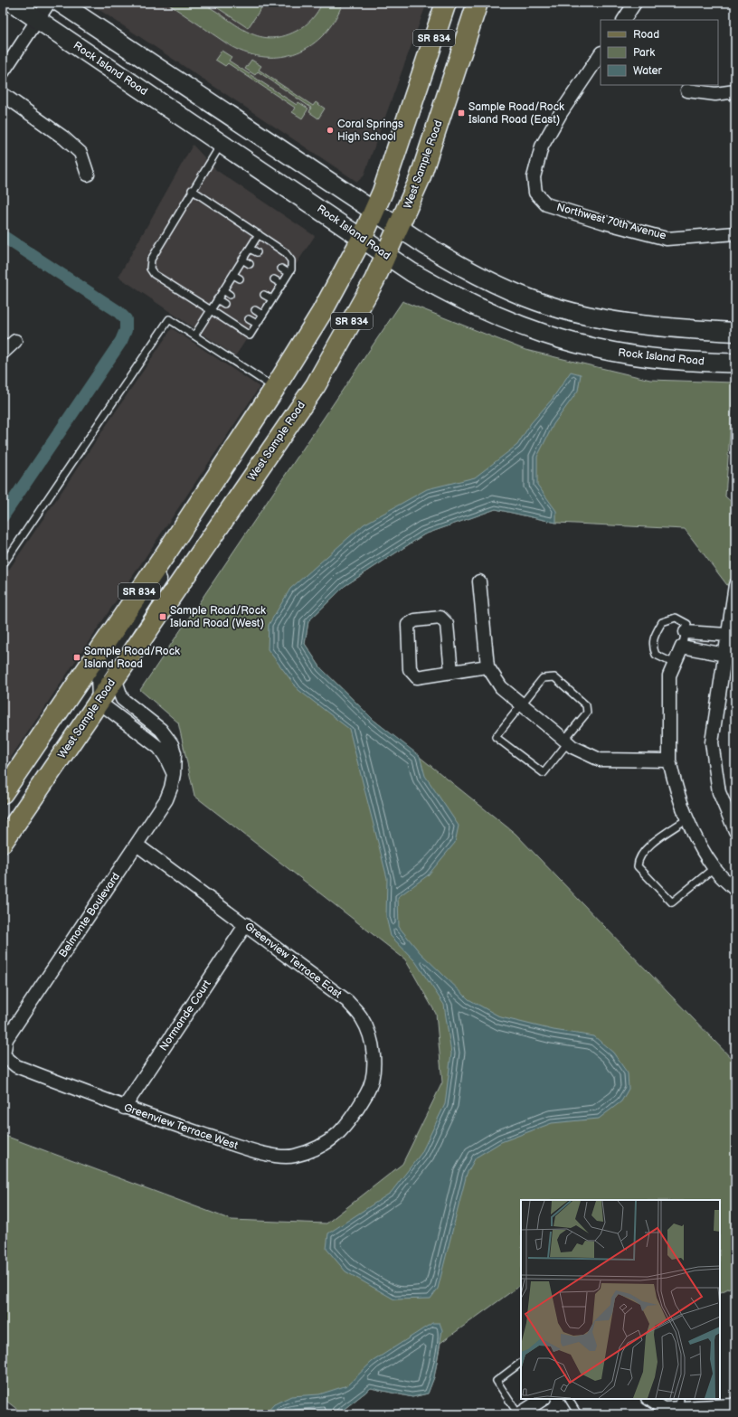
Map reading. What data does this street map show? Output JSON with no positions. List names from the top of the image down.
{
  "streets": {
    "main road": ["SR 834", "Rock Island Road", "West Sample Road"],
    "street": [
      "Northwest 70th Avenue",
      "Belmonte Boulevard",
      "Greenview Terrace East",
      "Normande Court",
      "Greenview Terrace West"
    ]
  },
  "crossings": [
    ["SR 834", "Rock Island Road"],
    ["Rock Island Road", "West Sample Road"],
    ["West Sample Road", "Belmonte Boulevard"],
    ["Belmonte Boulevard", "Greenview Terrace East"],
    ["Belmonte Boulevard", "Greenview Terrace West"],
    ["Greenview Terrace East", "Normande Court"],
    ["Greenview Terrace East", "Greenview Terrace West"],
    ["Normande Court", "Greenview Terrace West"]
  ],
  "places": {
    "transit": ["Sample Road/Rock Island Road (East)", "Sample Road/Rock Island Road (West)", "Sample Road/Rock Island Road"],
    "other": ["Coral Springs High School"]
  },
  "legend": ["Road", "Park", "Water"]
}
